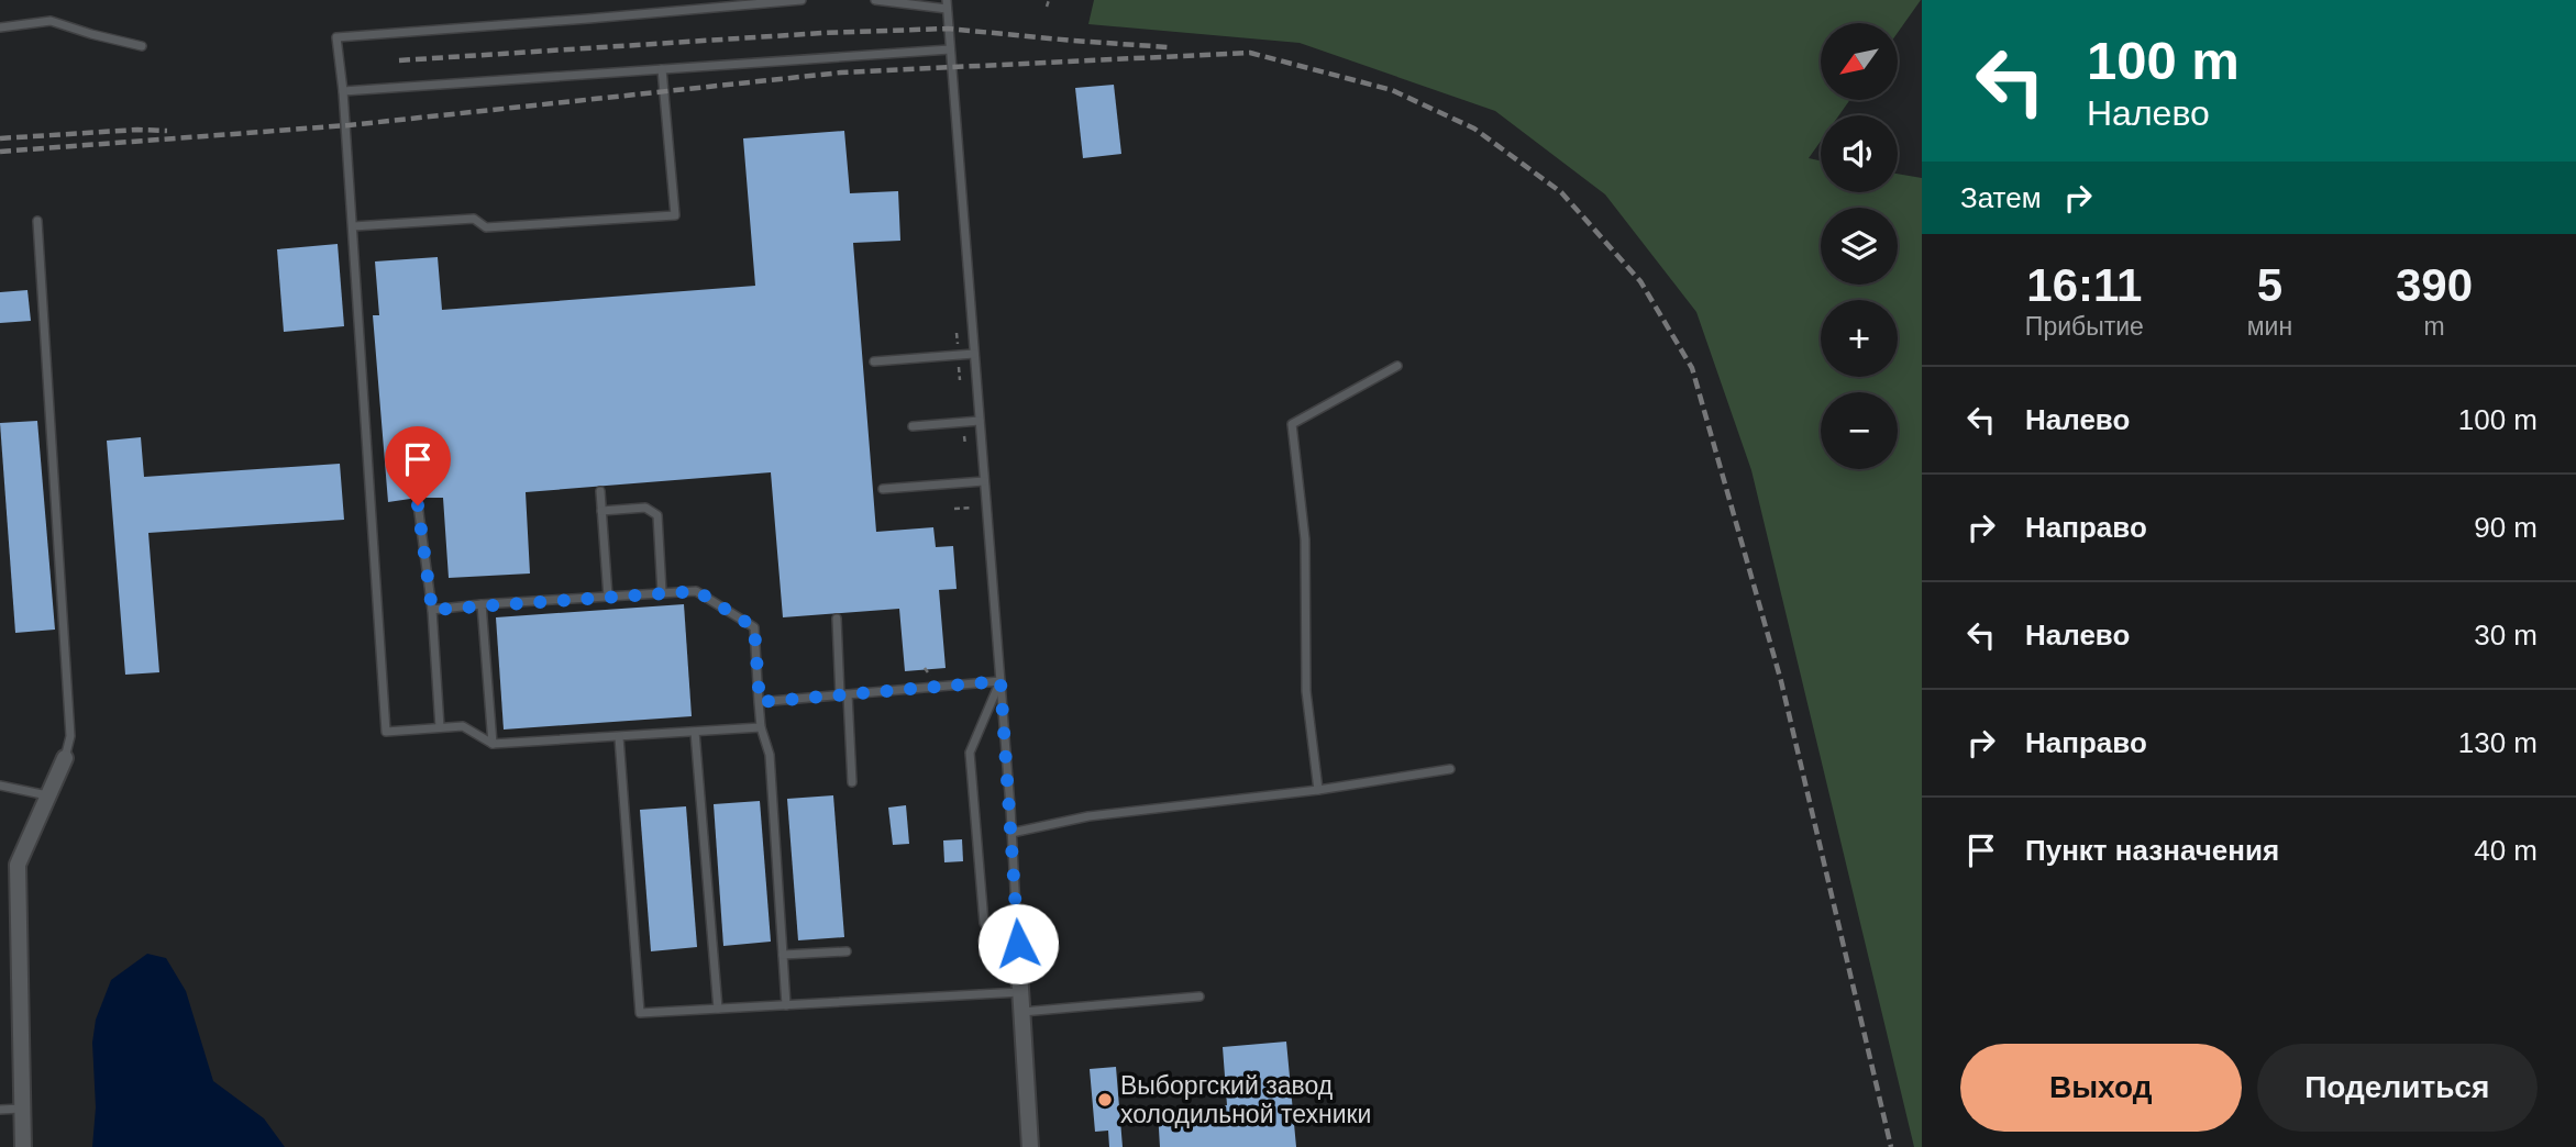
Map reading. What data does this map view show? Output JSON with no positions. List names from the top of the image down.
{
  "places": ["Выборгский завод холодильной техники"],
  "north": "bottom left",
  "page": {
    "turn": ["100 m", "Налево"],
    "map_buttons": ["+", "−"],
    "then": "Затем",
    "eta": [
      "16:11",
      "Прибытие",
      "5",
      "мин",
      "390",
      "m"
    ],
    "list": [
      {
        "name": "Налево",
        "value": "100 m"
      },
      {
        "name": "Направо",
        "value": "90 m"
      },
      {
        "name": "Налево",
        "value": "30 m"
      },
      {
        "name": "Направо",
        "value": "130 m"
      },
      {
        "name": "Пункт назначения",
        "value": "40 m"
      }
    ],
    "buttons": ["Выход", "Поделиться"]
  }
}
